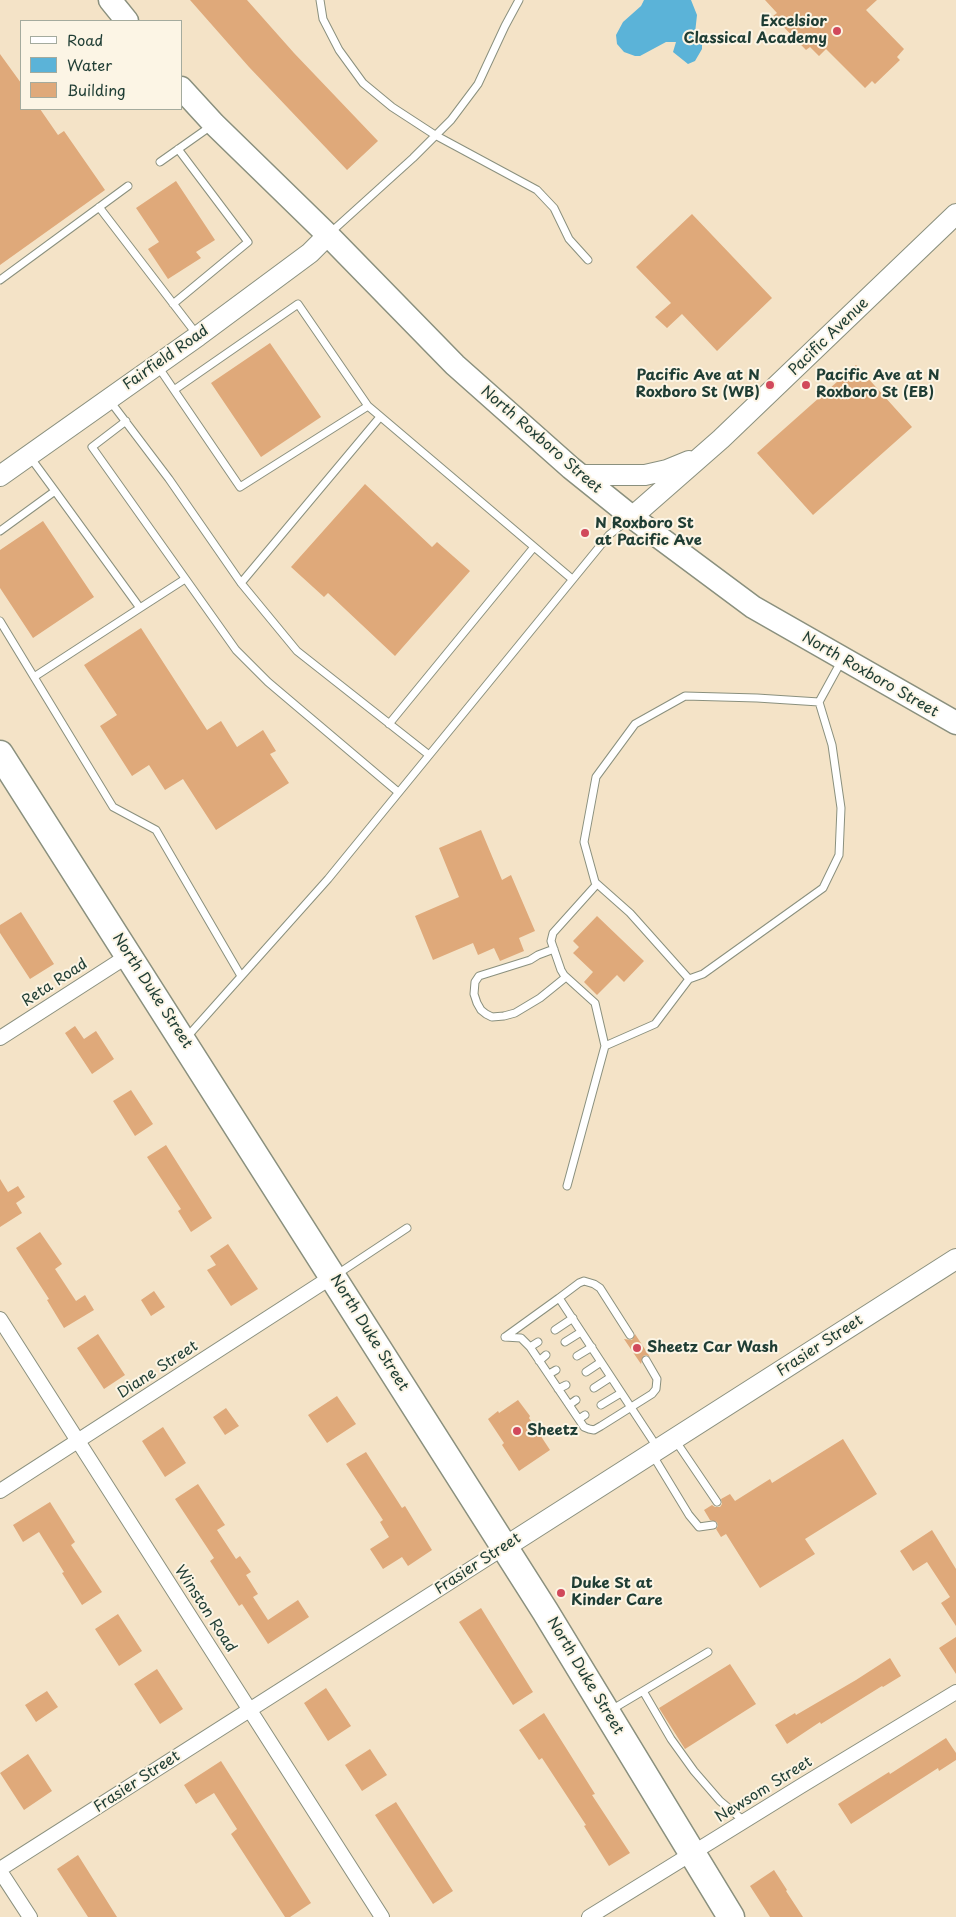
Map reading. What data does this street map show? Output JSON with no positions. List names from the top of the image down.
{
  "streets": {
    "highway": ["North Duke Street"],
    "main road": ["North Roxboro Street"],
    "street": [
      "Pacific Avenue",
      "Fairfield Road",
      "Reta Road",
      "Frasier Street",
      "Diane Street",
      "Winston Road",
      "Newsom Street"
    ]
  },
  "crossings": [
    ["Pacific Avenue", "North Roxboro Street"],
    ["Fairfield Road", "North Roxboro Street"],
    ["Reta Road", "North Duke Street"],
    ["North Duke Street", "Frasier Street"],
    ["North Duke Street", "Diane Street"],
    ["North Duke Street", "Newsom Street"],
    ["Frasier Street", "Winston Road"],
    ["Diane Street", "Winston Road"]
  ],
  "places": [
    "Excelsior Classical Academy",
    "Pacific Ave at N Roxboro St (WB)",
    "Pacific Ave at N Roxboro St (EB)",
    "N Roxboro St at Pacific Ave",
    "Sheetz Car Wash",
    "Sheetz",
    "Duke St at Kinder Care"
  ],
  "legend": ["Road", "Water", "Building"]
}
